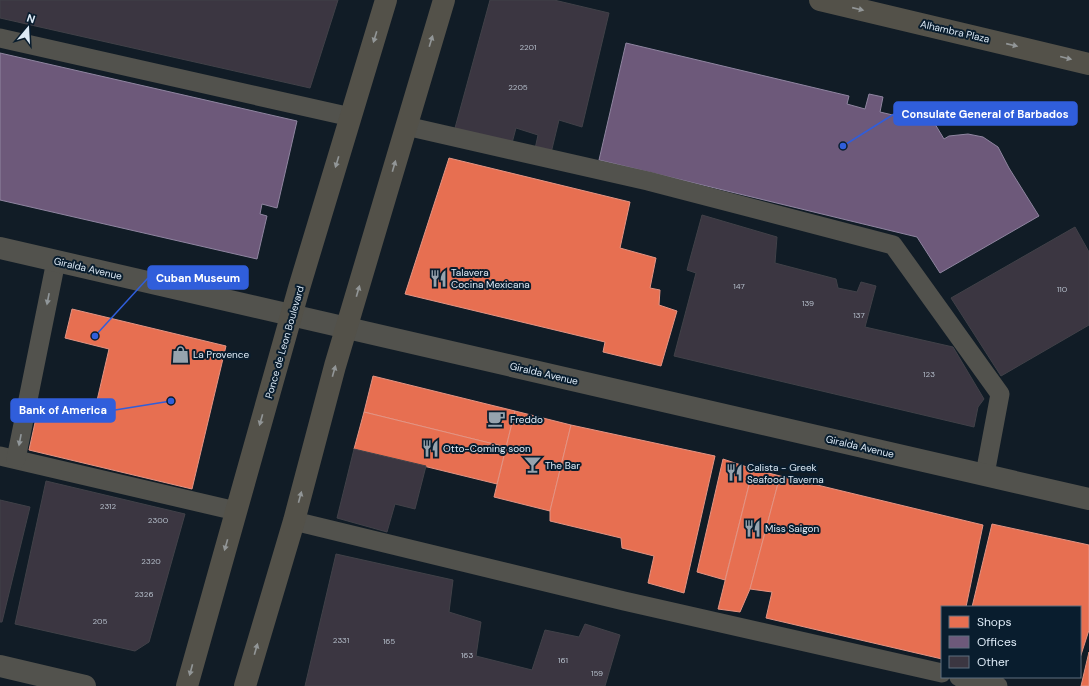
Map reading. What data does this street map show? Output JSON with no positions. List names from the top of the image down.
{
  "streets": {
    "street": ["Alhambra Plaza", "Giralda Avenue", "Ponce de Leon Boulevard"]
  },
  "crossings": [
    ["Giralda Avenue", "Ponce de Leon Boulevard"]
  ],
  "one_way": ["Alhambra Plaza"],
  "places": {
    "other": ["Consulate General of Barbados", "Cuban Museum", "Bank of America"],
    "restaurant": [
      "Talavera Cocina Mexicana",
      "Otto-Coming soon",
      "Calista - Greek Seafood Taverna",
      "Miss Saigon"
    ],
    "shop": ["La Provence"],
    "cafe": ["Freddo"],
    "bar": ["The Bar"]
  },
  "house_numbers": [
    "2201",
    "2205",
    "147",
    "110",
    "139",
    "137",
    "123",
    "2312",
    "2300",
    "2320",
    "2326",
    "205",
    "2331",
    "165",
    "163",
    "161",
    "159"
  ],
  "legend": ["Shops", "Offices", "Other"],
  "north": "top"
}
